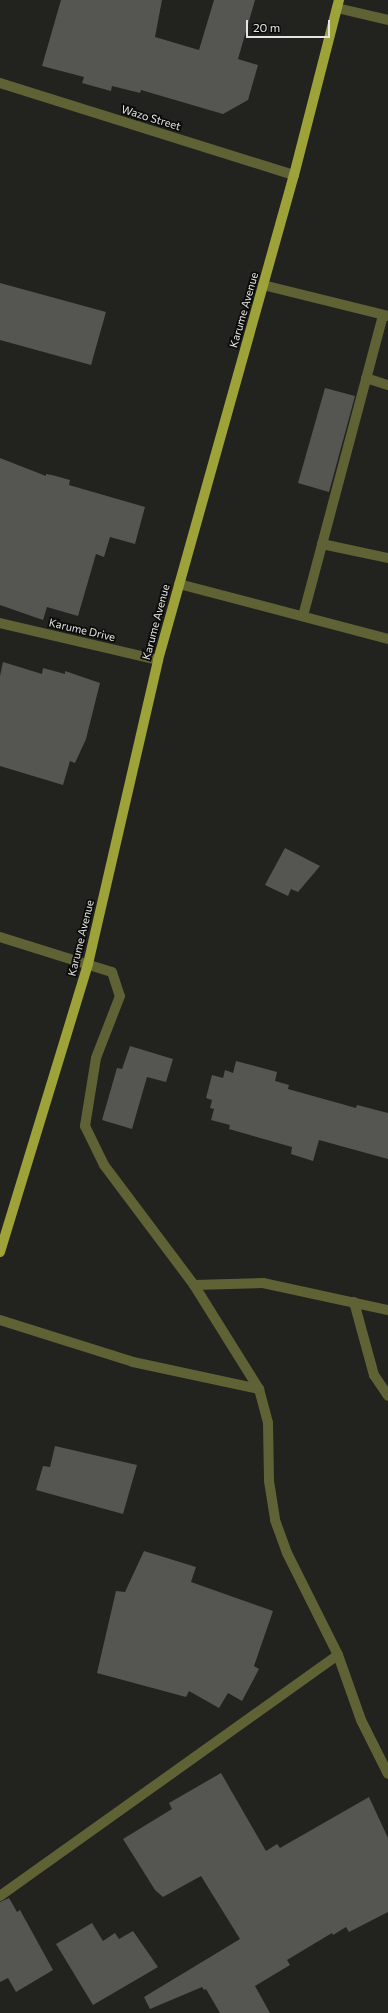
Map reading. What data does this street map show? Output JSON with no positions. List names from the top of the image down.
{
  "streets": {
    "main road": ["Karume Avenue"],
    "street": ["Wazo Street", "Karume Drive"]
  },
  "crossings": [
    ["Wazo Street", "Karume Avenue"],
    ["Karume Avenue", "Karume Drive"]
  ],
  "scale_bar": "20 m"
}
